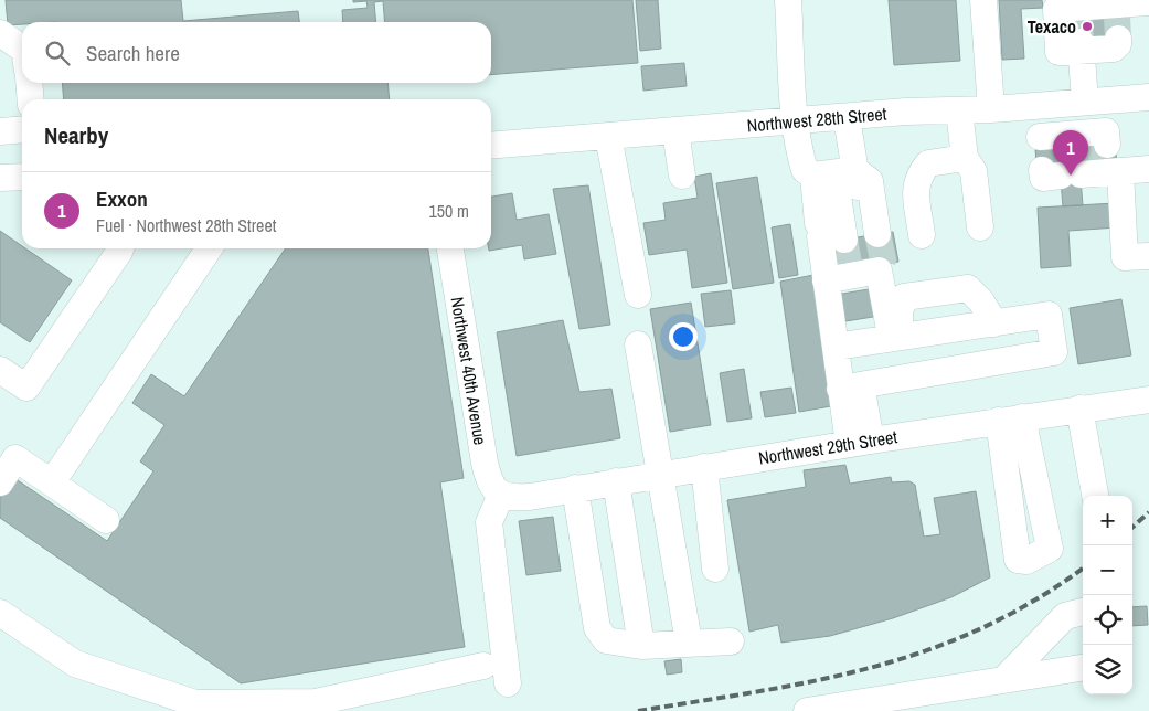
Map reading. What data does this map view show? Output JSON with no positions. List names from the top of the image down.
{
  "streets": {
    "street": ["Northwest 28th Street", "Northwest 40th Avenue", "Northwest 29th Street"]
  },
  "crossings": [
    ["Northwest 40th Avenue", "Northwest 29th Street"]
  ],
  "places": ["Texaco"],
  "page": {
    "search": "Search here",
    "heading": "Nearby",
    "pins": "1",
    "list": [
      {
        "mark": "1",
        "name": "Exxon",
        "note": "Fuel · Northwest 28th Street",
        "value": "150 m"
      }
    ],
    "map_buttons": ["+", "−"]
  }
}
